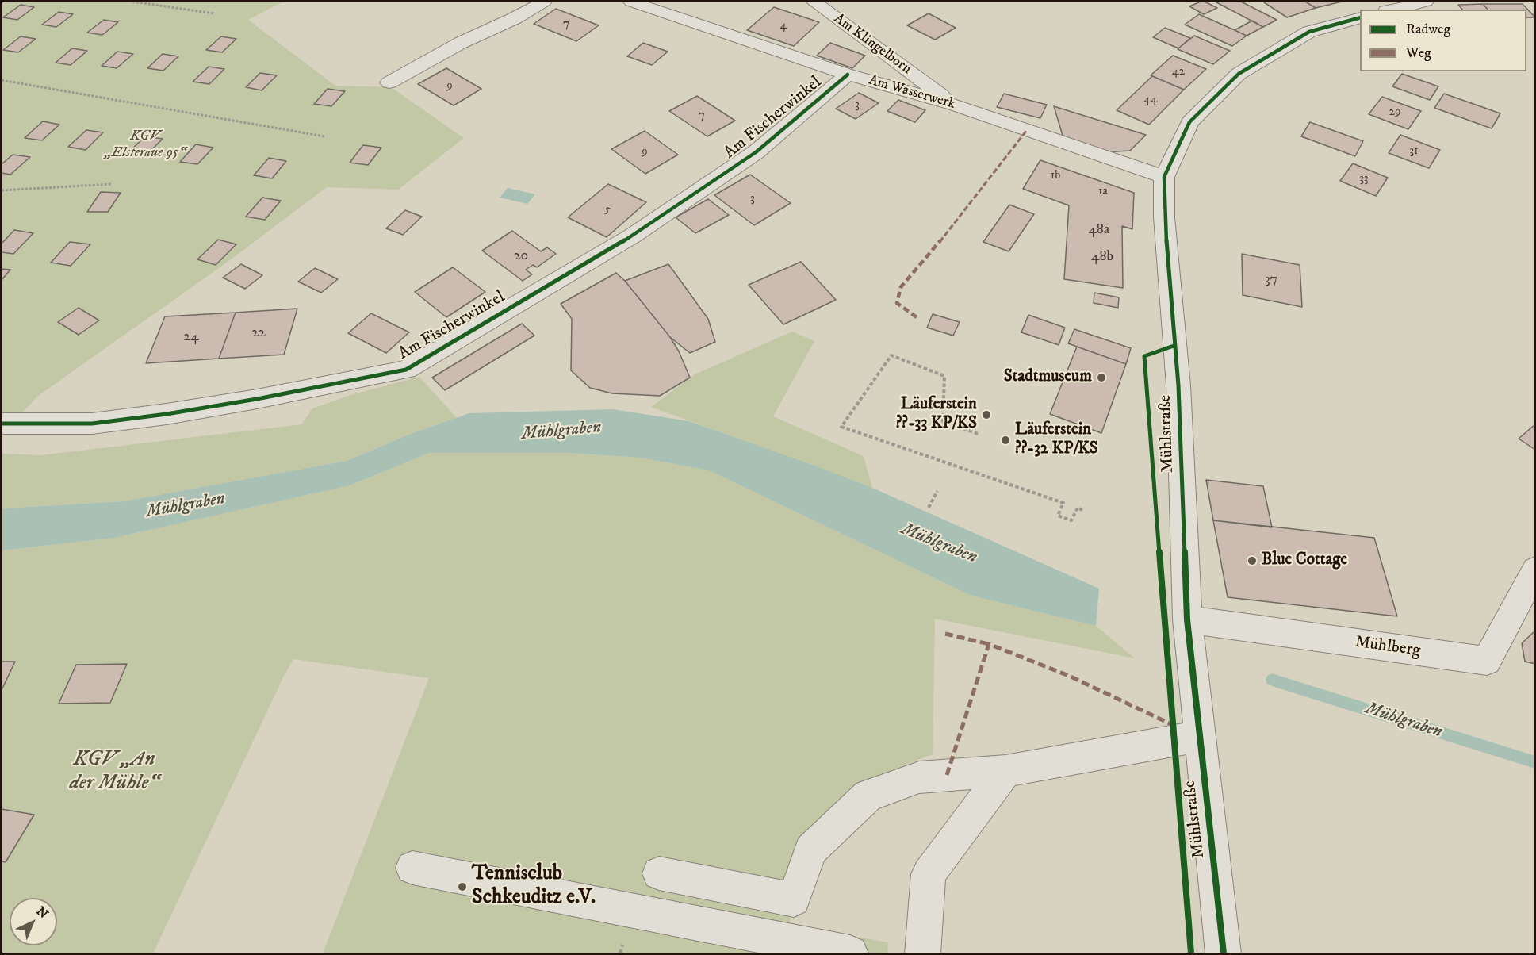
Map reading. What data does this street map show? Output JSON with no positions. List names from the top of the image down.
{
  "streets": {
    "street": [
      "Am Klingelborn",
      "Am Wasserwerk",
      "Am Fischerwinkel",
      "Mühlstraße",
      "Mühlberg"
    ]
  },
  "crossings": [
    ["Am Klingelborn", "Am Wasserwerk"],
    ["Am Wasserwerk", "Am Fischerwinkel"],
    ["Am Wasserwerk", "Mühlstraße"],
    ["Mühlstraße", "Mühlberg"]
  ],
  "water": ["Mühlgraben"],
  "parks": ["KGV „Elsteraue 95“", "KGV „An der Mühle“"],
  "places": [
    "Stadtmuseum",
    "Läuferstein ??-33 KP/KS",
    "Läuferstein ??-32 KP/KS",
    "Blue Cottage",
    "Tennisclub Schkeuditz e.V."
  ],
  "house_numbers": [
    "7",
    "4",
    "42",
    "9",
    "44",
    "3",
    "29",
    "7",
    "31",
    "9",
    "1b",
    "33",
    "1a",
    "3",
    "5",
    "48a",
    "20",
    "48b",
    "37",
    "22",
    "24"
  ],
  "legend": ["Radweg", "Weg"],
  "north": "top right"
}
